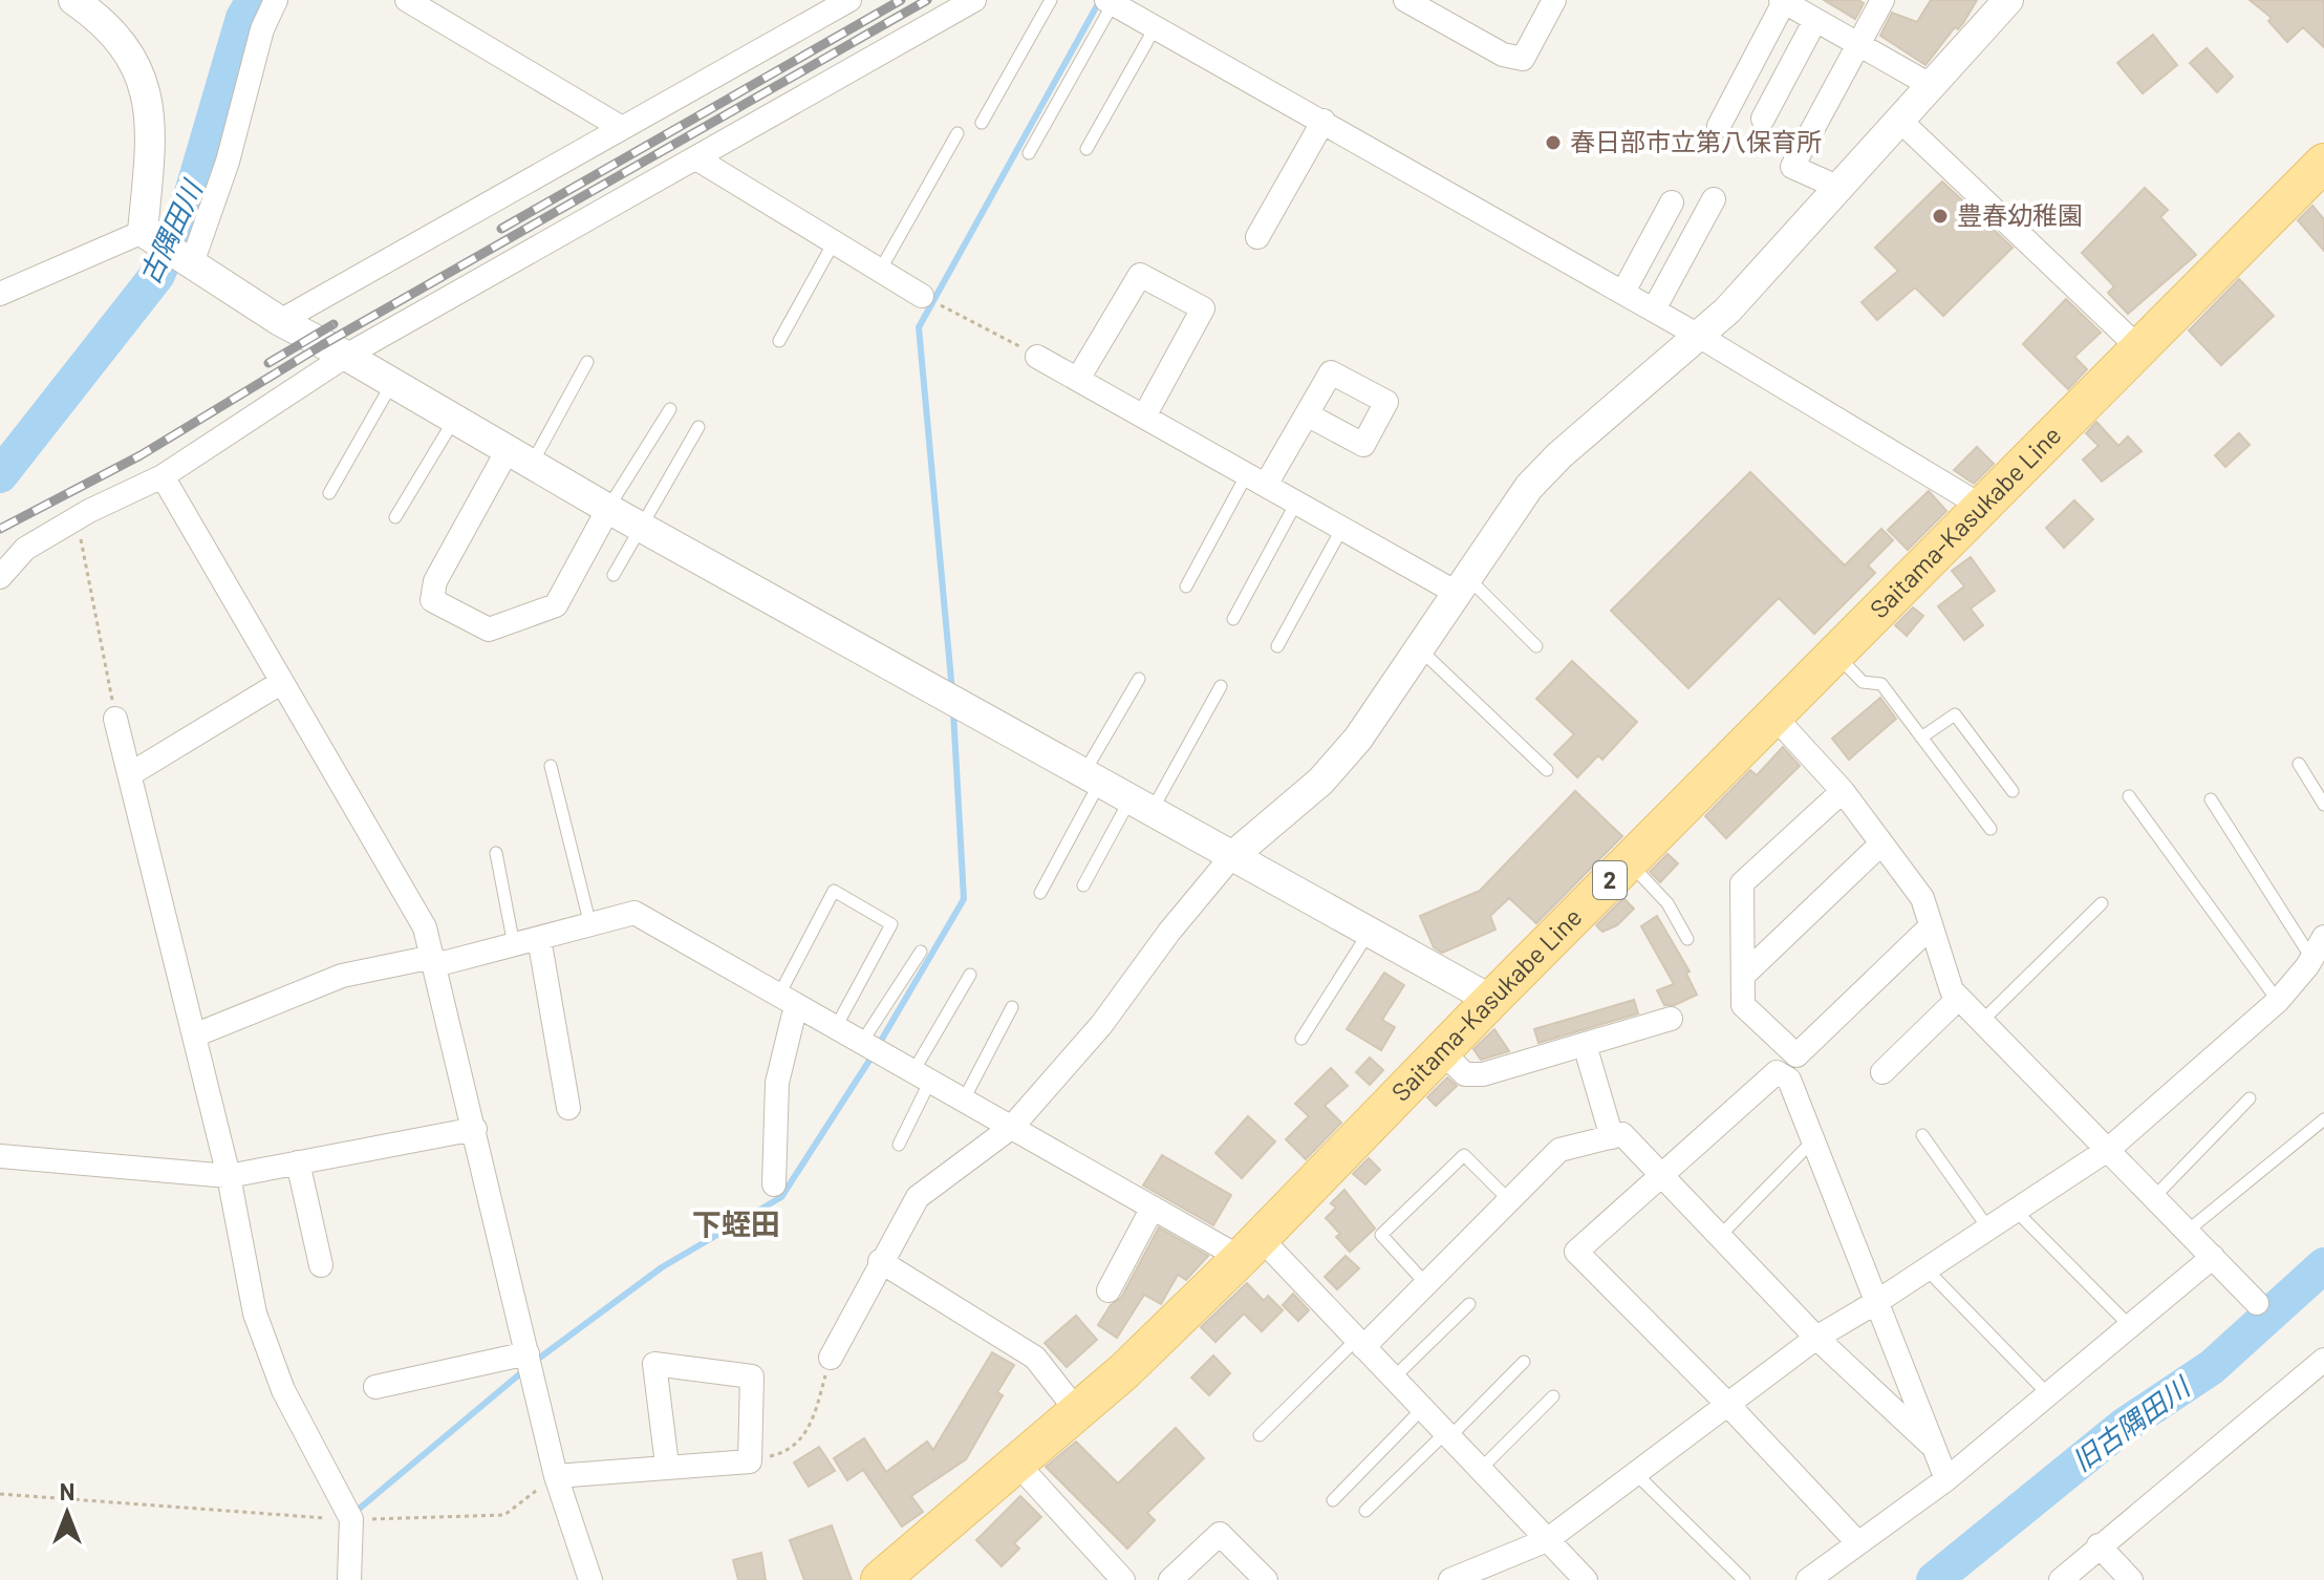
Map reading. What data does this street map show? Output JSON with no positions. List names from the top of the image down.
{
  "streets": {
    "main road": ["Saitama-Kasukabe Line", "2"]
  },
  "districts": ["下蛭田"],
  "water": ["古隅田川", "旧古隅田川"],
  "places": ["春日部市立第八保育所", "豊春幼稚園"],
  "north": "top"
}
